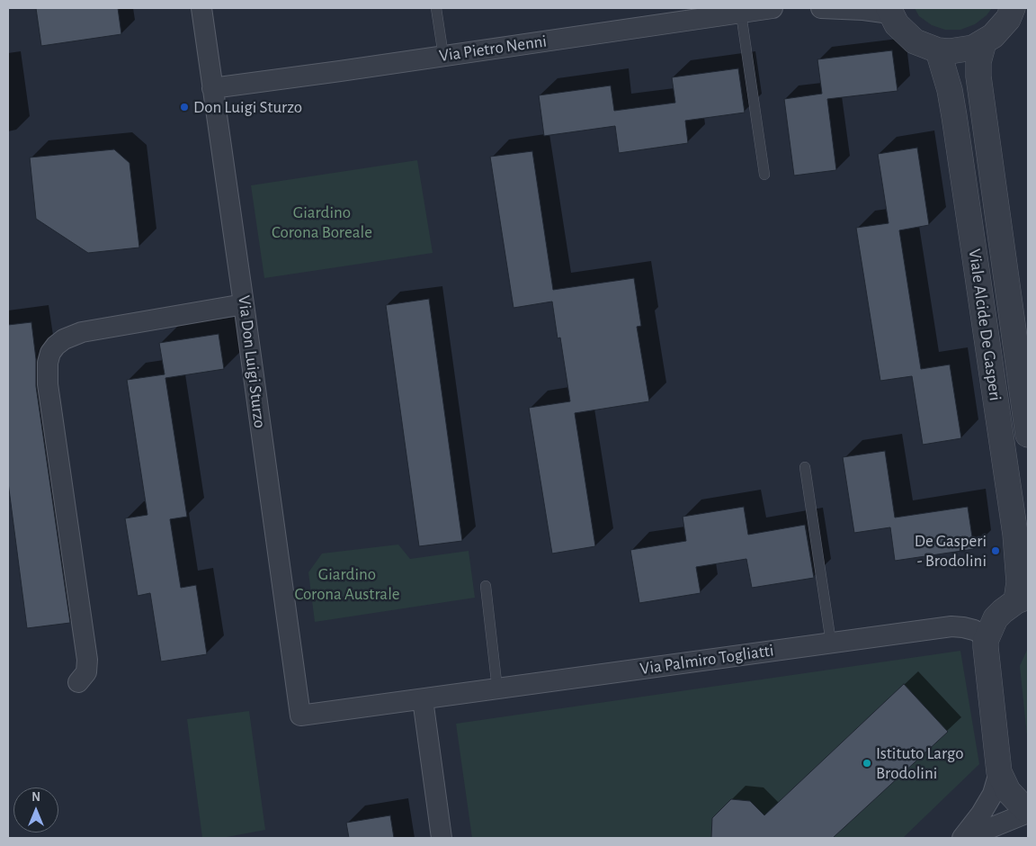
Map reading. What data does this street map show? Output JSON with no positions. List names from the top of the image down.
{
  "streets": {
    "street": [
      "Via Pietro Nenni",
      "Viale Alcide De Gasperi",
      "Via Don Luigi Sturzo",
      "Via Palmiro Togliatti"
    ]
  },
  "crossings": [
    ["Via Pietro Nenni", "Via Don Luigi Sturzo"],
    ["Via Don Luigi Sturzo", "Via Palmiro Togliatti"]
  ],
  "parks": ["Giardino Corona Boreale", "Giardino Corona Australe"],
  "places": ["Don Luigi Sturzo", "De Gasperi - Brodolini", "Istituto Largo Brodolini"],
  "north": "top"
}
